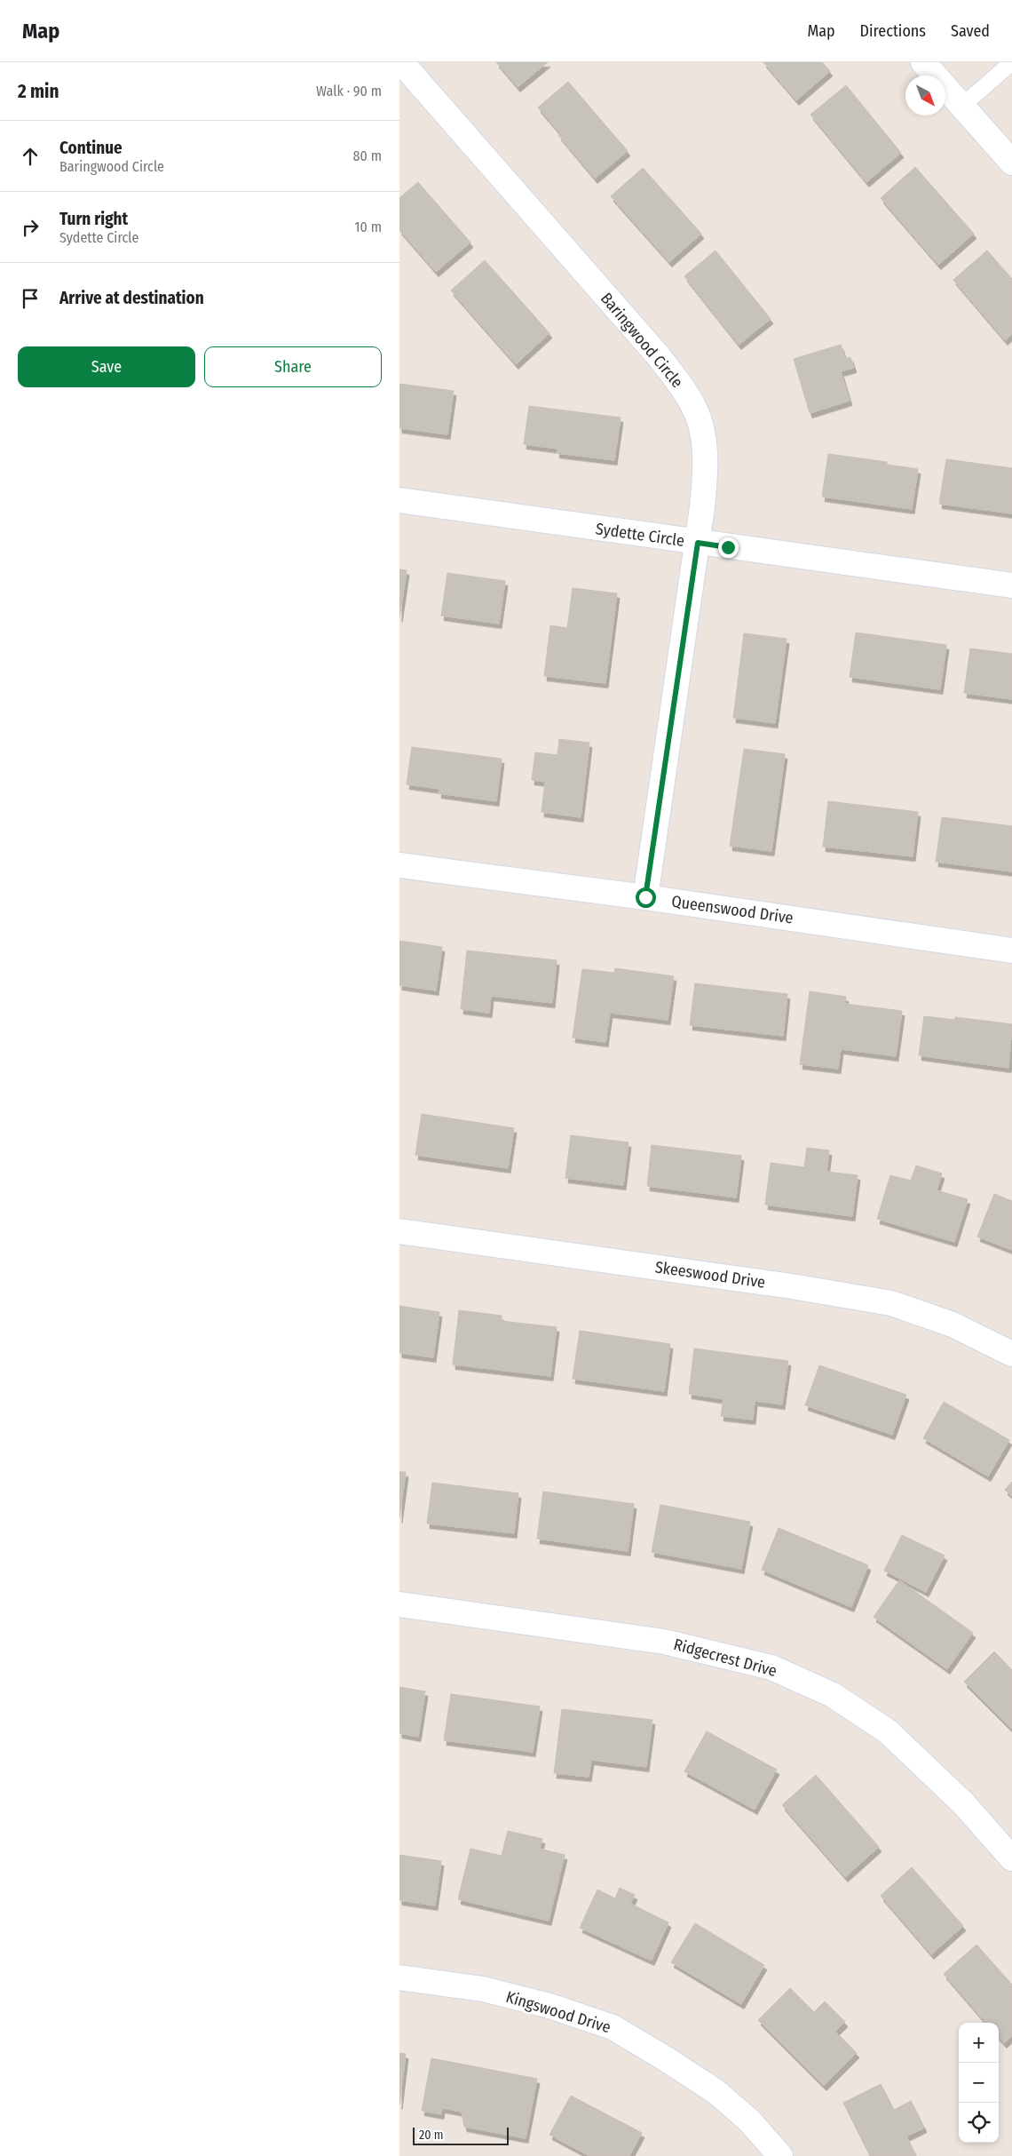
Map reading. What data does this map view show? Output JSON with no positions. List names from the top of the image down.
{
  "streets": {
    "street": [
      "Baringwood Circle",
      "Sydette Circle",
      "Queenswood Drive",
      "Skeeswood Drive",
      "Ridgecrest Drive",
      "Kingswood Drive"
    ]
  },
  "crossings": [
    ["Baringwood Circle", "Sydette Circle"],
    ["Baringwood Circle", "Queenswood Drive"]
  ],
  "scale_bar": "20 m",
  "north": "bottom right",
  "page": {
    "header": "Map",
    "nav": ["Map", "Directions", "Saved"],
    "heading": ["2 min", "Walk · 90 m"],
    "list": [
      ["Continue", "Baringwood Circle", "80 m"],
      ["Turn right", "Sydette Circle", "10 m"],
      "Arrive at destination"
    ],
    "buttons": ["Save", "Share"],
    "map_buttons": ["+", "−"],
    "scale": "20 m"
  }
}
